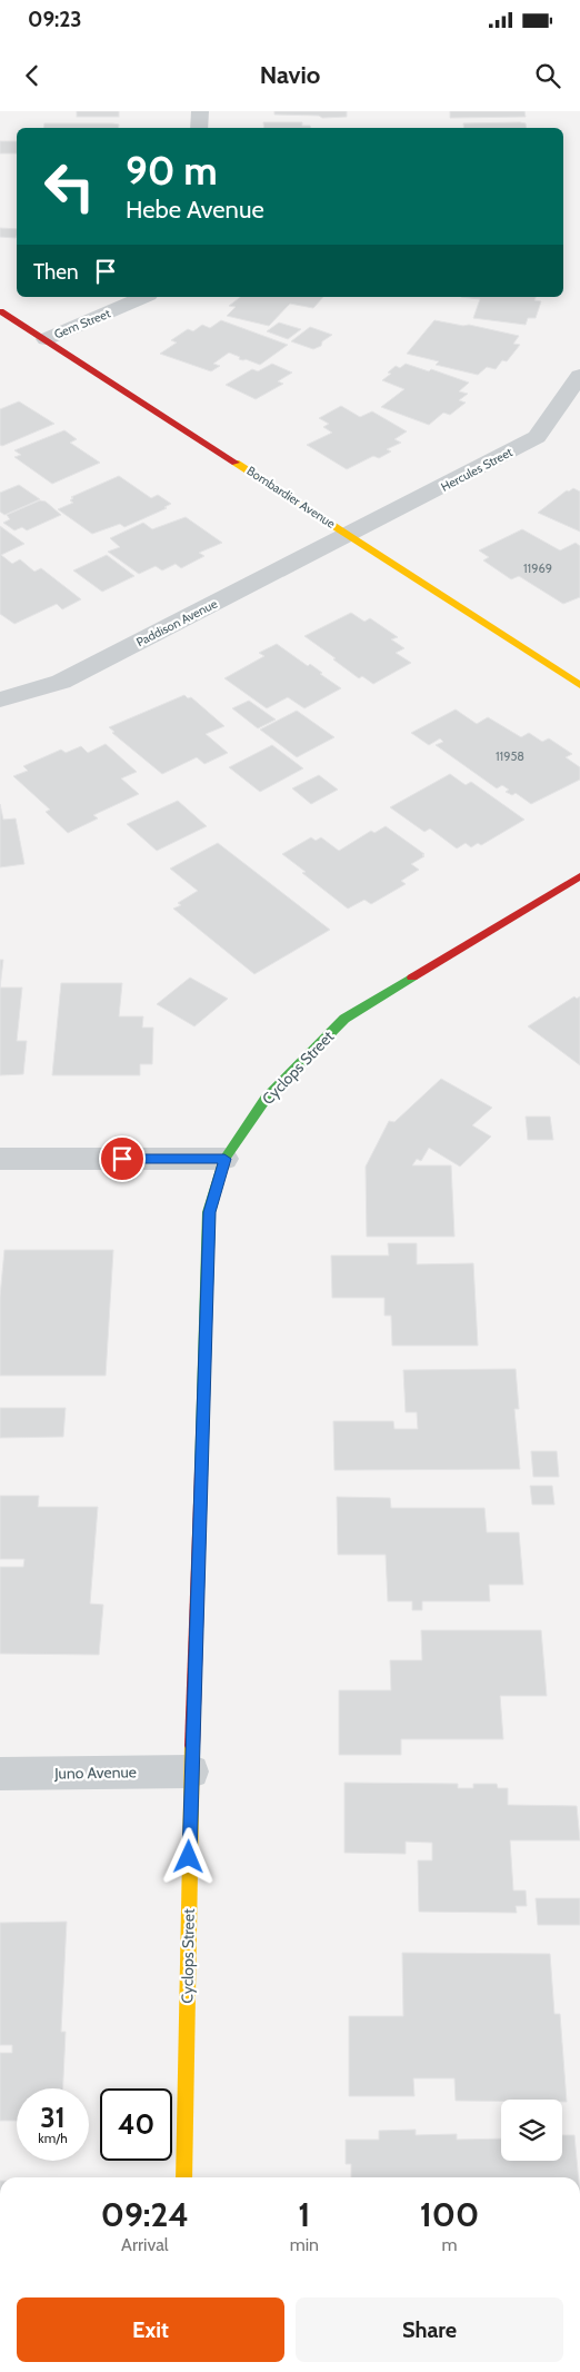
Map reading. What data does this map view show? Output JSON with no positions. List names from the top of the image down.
{
  "streets": {
    "street": [
      "Gem Street",
      "Hercules Street",
      "Bombardier Avenue",
      "Paddison Avenue",
      "Cyclops Street",
      "Juno Avenue"
    ]
  },
  "crossings": [
    ["Gem Street", "Bombardier Avenue"],
    ["Hercules Street", "Bombardier Avenue"],
    ["Hercules Street", "Paddison Avenue"],
    ["Bombardier Avenue", "Paddison Avenue"],
    ["Cyclops Street", "Juno Avenue"]
  ],
  "house_numbers": ["11969", "11958"],
  "page": {
    "status": "09:23",
    "header": "Navio",
    "turn": ["90 m", "Hebe Avenue"],
    "then": "Then",
    "speed": "31 km/h",
    "limit": "40",
    "eta": [
      "09:24",
      "Arrival",
      "1",
      "min",
      "100",
      "m"
    ],
    "buttons": ["Exit", "Share"]
  }
}
